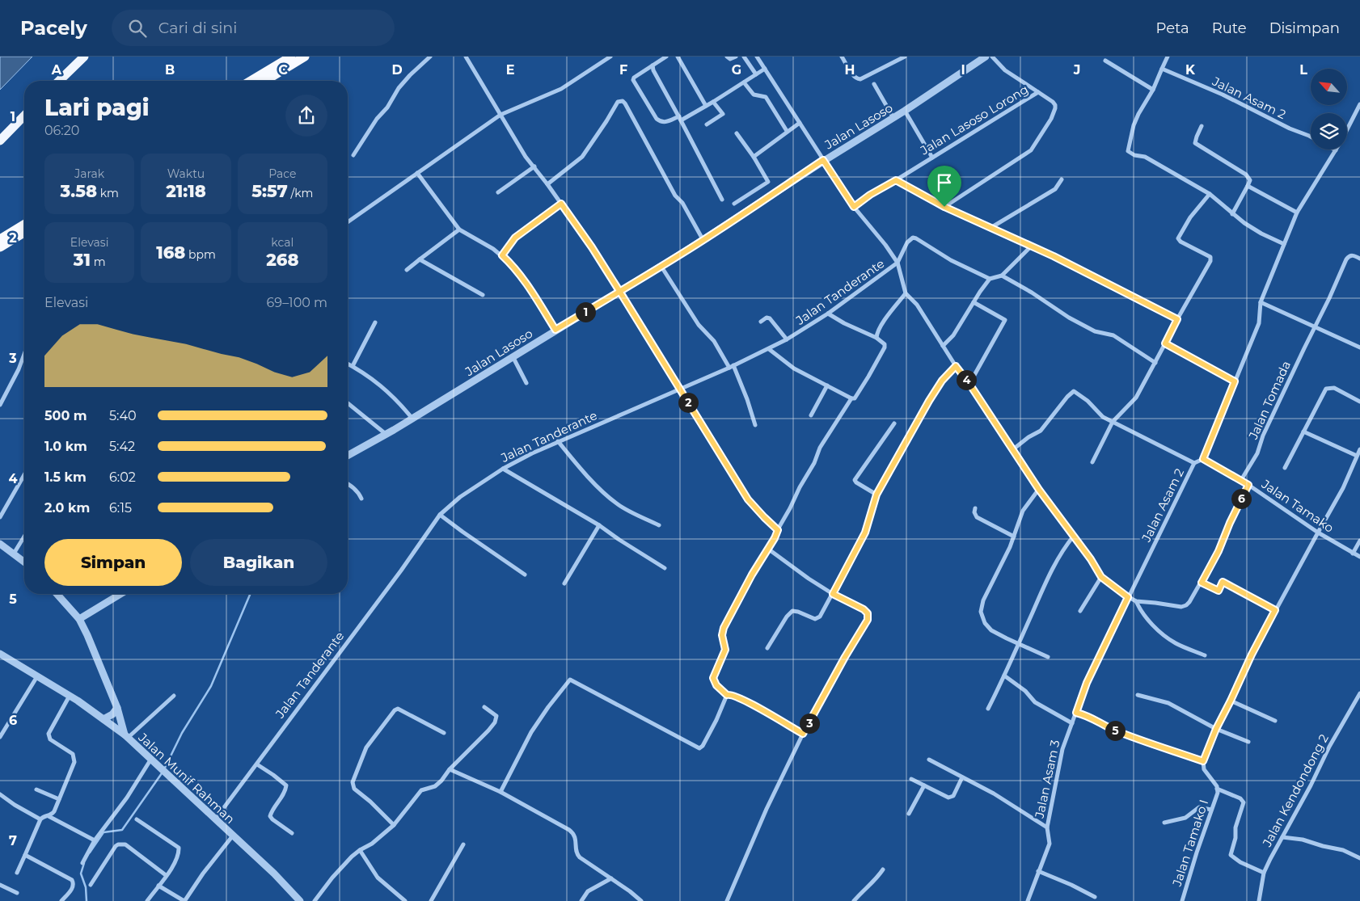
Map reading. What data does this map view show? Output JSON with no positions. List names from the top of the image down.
{
  "streets": {
    "street": [
      "Jalan Asam 2",
      "Jalan Lasoso Lorong",
      "Jalan Lasoso",
      "Jalan Tanderante",
      "Jalan Tomada",
      "Jalan Tamako",
      "Jalan Munif Rahman",
      "Jalan Asam 3",
      "Jalan Kendondong 2",
      "Jalan Tamako I"
    ]
  },
  "crossings": [
    ["Jalan Asam 2", "Jalan Tamako"],
    ["Jalan Asam 2", "Jalan Asam 3"],
    ["Jalan Tanderante", "Jalan Munif Rahman"],
    ["Jalan Tomada", "Jalan Tamako"]
  ],
  "north": "top left",
  "page": {
    "header": "Pacely",
    "search": "Cari di sini",
    "nav": ["Peta", "Rute", "Disimpan"],
    "heading": ["Lari pagi", "06:20"],
    "stats": [
      ["Jarak", "3.58 km"],
      ["Waktu", "21:18"],
      ["Pace", "5:57 /km"],
      ["Elevasi", "31 m"],
      ["168 bpm"],
      ["kcal", "268"]
    ],
    "chart": ["Elevasi", "69–100 m"],
    "pins": [
      "1",
      "4",
      "2",
      "6",
      "3",
      "5"
    ],
    "list": [
      {
        "name": "500 m",
        "note": "5:40"
      },
      {
        "name": "1.0 km",
        "note": "5:42"
      },
      {
        "name": "1.5 km",
        "note": "6:02"
      },
      {
        "name": "2.0 km",
        "note": "6:15"
      }
    ],
    "buttons": ["Simpan", "Bagikan"]
  },
  "grid": {
    "columns": [
      "A",
      "B",
      "C",
      "D",
      "E",
      "F",
      "G",
      "H",
      "I",
      "J",
      "K",
      "L"
    ],
    "rows": [
      "1",
      "2",
      "3",
      "4",
      "5",
      "6",
      "7"
    ]
  }
}
